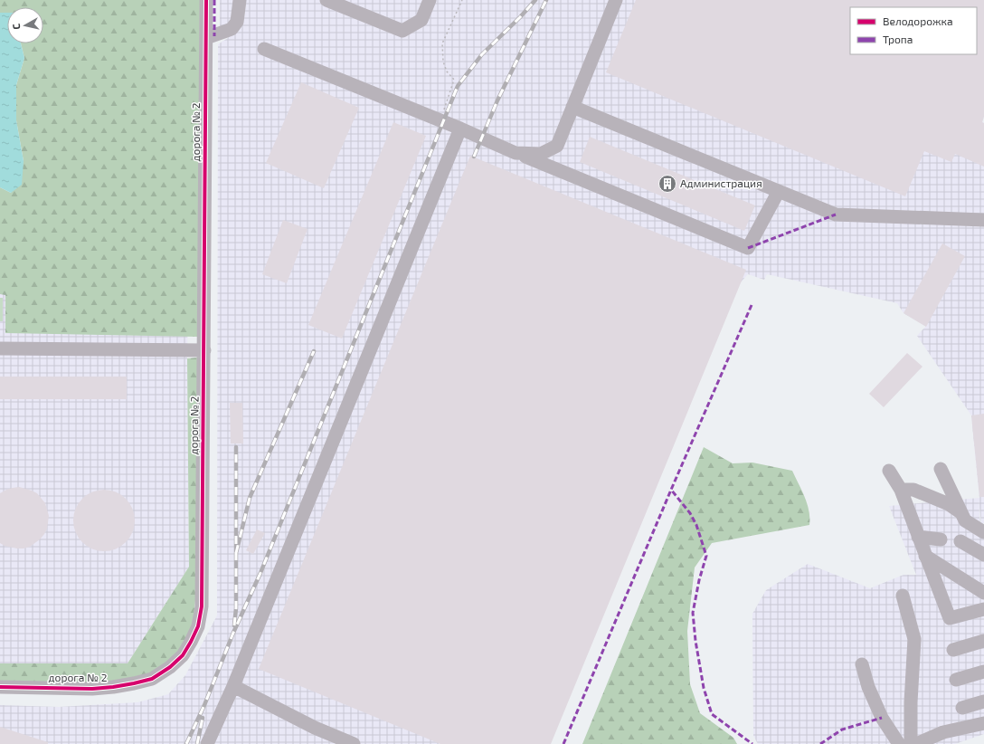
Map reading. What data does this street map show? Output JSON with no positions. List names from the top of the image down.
{
  "streets": {
    "street": ["дорога № 2"]
  },
  "places": {
    "building": ["Администрация"]
  },
  "legend": ["Велодорожка", "Тропа"],
  "north": "left"
}
